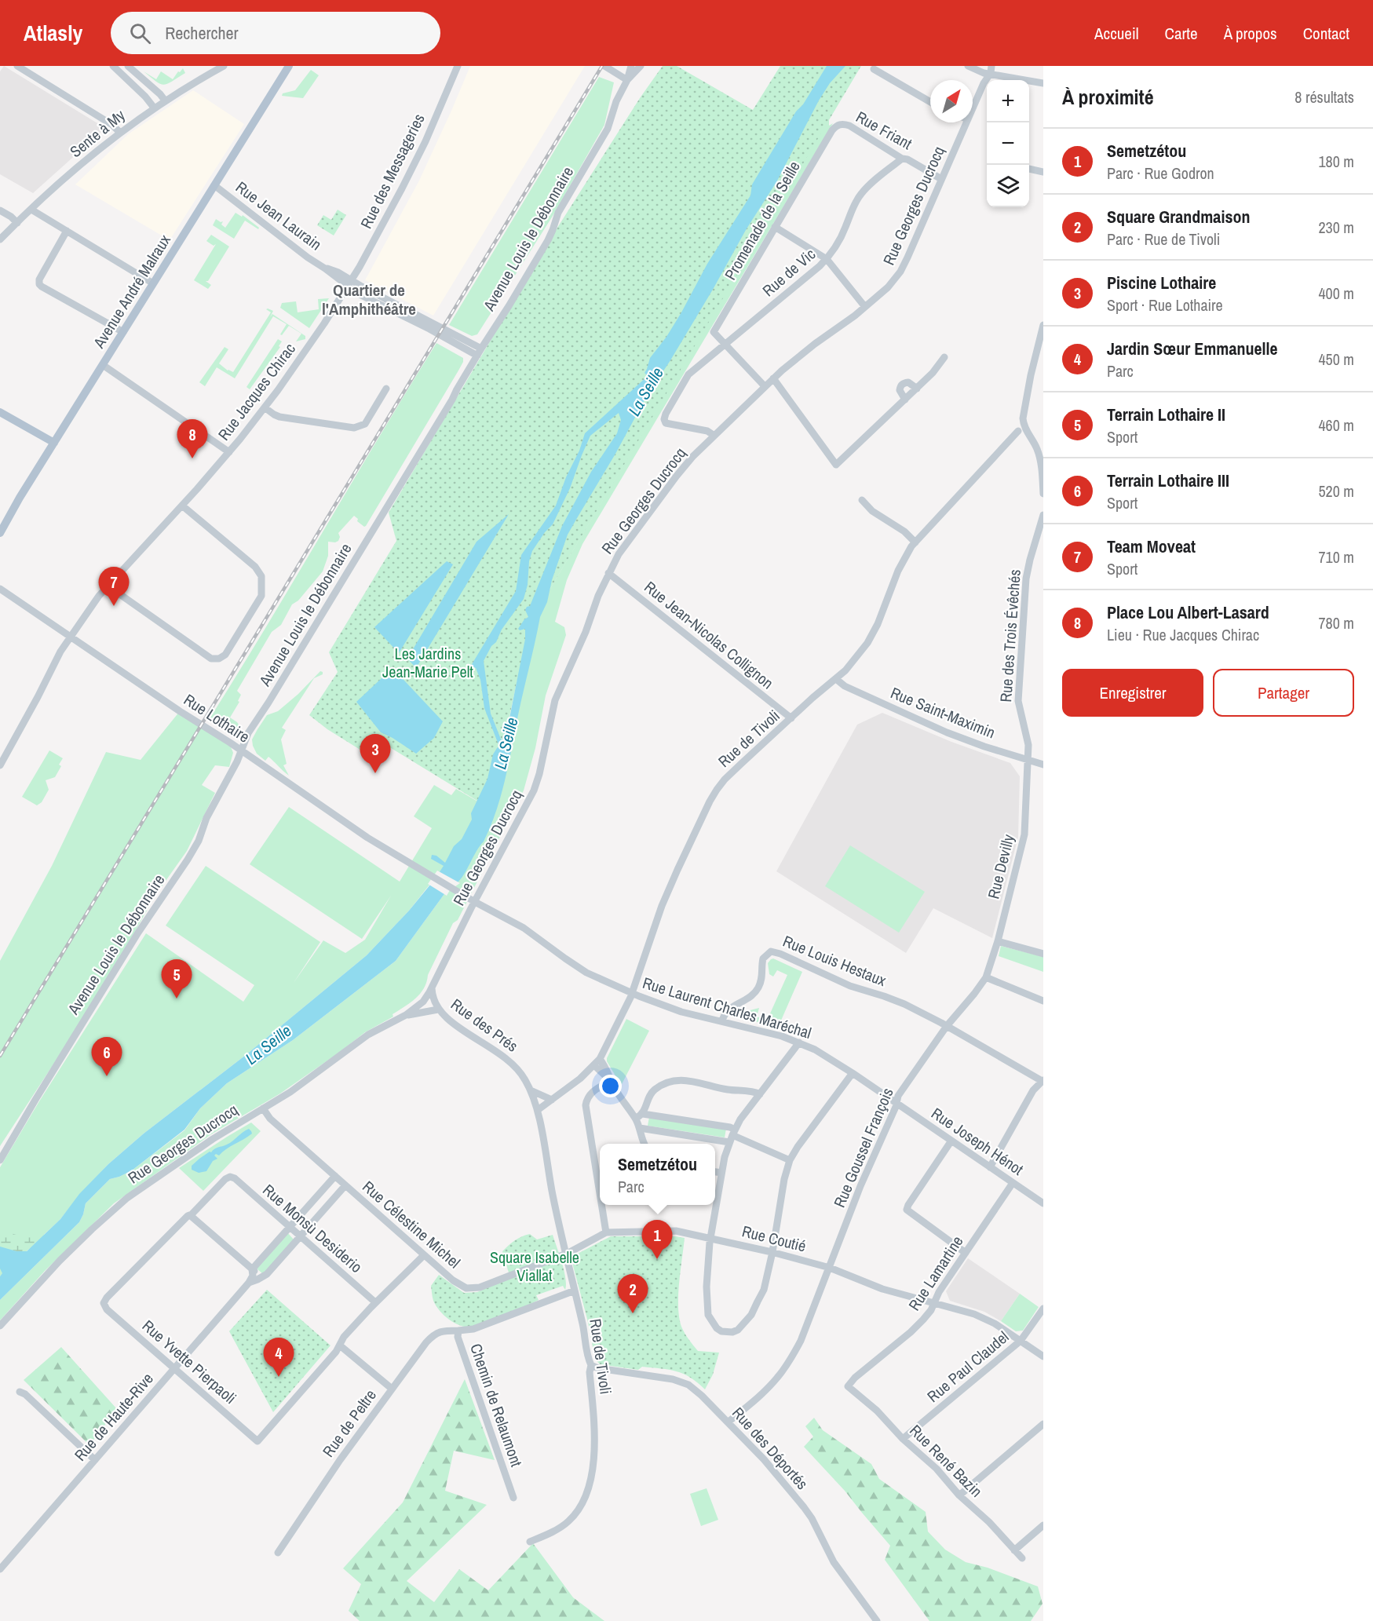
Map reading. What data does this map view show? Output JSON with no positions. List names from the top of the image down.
{
  "streets": {
    "main road": ["Avenue André Malraux"],
    "street": [
      "Rue Friant",
      "Sente à My",
      "Rue des Messageries",
      "Rue Georges Ducrocq",
      "Rue Jean Laurain",
      "Promenade de la Seille",
      "Avenue Louis le Débonnaire",
      "Rue de Vic",
      "Rue Jacques Chirac",
      "Rue Jean-Nicolas Collignon",
      "Rue des Trois Évêchés",
      "Rue Saint-Maximin",
      "Rue Lothaire",
      "Rue de Tivoli",
      "Rue Devilly",
      "Rue Louis Hestaux",
      "Rue Laurent Charles Maréchal",
      "Rue des Prés",
      "Rue Joseph Hénot",
      "Rue Goussel François",
      "Rue Célestine Michel",
      "Rue Monsù Desiderio",
      "Rue Coutié",
      "Rue Lamartine",
      "Rue Yvette Pierpaoli",
      "Rue Paul Claudel",
      "Chemin de Relaumont",
      "Rue de Haute-Rive",
      "Rue de Peltre",
      "Rue des Déportés",
      "Rue René Bazin"
    ]
  },
  "crossings": [
    ["Rue Friant", "Rue Georges Ducrocq"],
    ["Rue Friant", "Promenade de la Seille"],
    ["Rue Friant", "Rue de Vic"],
    ["Rue des Messageries", "Rue Jean Laurain"],
    ["Rue des Messageries", "Rue Jacques Chirac"],
    ["Rue Georges Ducrocq", "Rue de Vic"],
    ["Rue Georges Ducrocq", "Rue Jean-Nicolas Collignon"],
    ["Rue Georges Ducrocq", "Rue Laurent Charles Maréchal"],
    ["Rue Georges Ducrocq", "Rue des Prés"],
    ["Rue Georges Ducrocq", "Rue Célestine Michel"],
    ["Rue Jean Laurain", "Avenue Louis le Débonnaire"],
    ["Rue Jean Laurain", "Avenue André Malraux"],
    ["Rue Jean Laurain", "Rue Jacques Chirac"],
    ["Promenade de la Seille", "Rue de Vic"],
    ["Avenue Louis le Débonnaire", "Rue Lothaire"],
    ["Rue Jacques Chirac", "Rue Lothaire"],
    ["Rue Jean-Nicolas Collignon", "Rue de Tivoli"],
    ["Rue des Trois Évêchés", "Rue Saint-Maximin"],
    ["Rue des Trois Évêchés", "Rue Devilly"],
    ["Rue Saint-Maximin", "Rue de Tivoli"],
    ["Rue Saint-Maximin", "Rue Devilly"],
    ["Rue Lothaire", "Rue Laurent Charles Maréchal"],
    ["Rue de Tivoli", "Rue Laurent Charles Maréchal"],
    ["Rue de Tivoli", "Rue des Prés"],
    ["Rue de Tivoli", "Rue Célestine Michel"],
    ["Rue de Tivoli", "Chemin de Relaumont"],
    ["Rue de Tivoli", "Rue des Déportés"],
    ["Rue Devilly", "Rue Goussel François"],
    ["Rue Louis Hestaux", "Rue Laurent Charles Maréchal"],
    ["Rue Louis Hestaux", "Rue Goussel François"],
    ["Rue Laurent Charles Maréchal", "Rue Joseph Hénot"],
    ["Rue Laurent Charles Maréchal", "Rue Goussel François"],
    ["Rue Joseph Hénot", "Rue Goussel François"],
    ["Rue Joseph Hénot", "Rue Lamartine"],
    ["Rue Goussel François", "Rue Coutié"],
    ["Rue Goussel François", "Rue des Déportés"],
    ["Rue Célestine Michel", "Rue Coutié"],
    ["Rue Célestine Michel", "Rue de Haute-Rive"],
    ["Rue Monsù Desiderio", "Rue Yvette Pierpaoli"],
    ["Rue Monsù Desiderio", "Rue de Haute-Rive"],
    ["Rue Coutié", "Rue Lamartine"],
    ["Rue Coutié", "Rue Paul Claudel"],
    ["Rue Lamartine", "Rue René Bazin"],
    ["Rue Yvette Pierpaoli", "Rue de Haute-Rive"],
    ["Rue Paul Claudel", "Rue René Bazin"],
    ["Chemin de Relaumont", "Rue de Peltre"]
  ],
  "districts": ["Quartier de l'Amphithéâtre"],
  "water": ["La Seille"],
  "parks": ["Les Jardins Jean-Marie Pelt", "Square Isabelle Viallat"],
  "north": "top right",
  "page": {
    "header": "Atlasly",
    "search": "Rechercher",
    "nav": [
      "Accueil",
      "Carte",
      "À propos",
      "Contact"
    ],
    "heading": ["À proximité", "8 résultats"],
    "map_buttons": ["+", "−"],
    "list": [
      {
        "mark": "1",
        "name": "Semetzétou",
        "note": "Parc · Rue Godron",
        "value": "180 m"
      },
      {
        "mark": "2",
        "name": "Square Grandmaison",
        "note": "Parc · Rue de Tivoli",
        "value": "230 m"
      },
      {
        "mark": "3",
        "name": "Piscine Lothaire",
        "note": "Sport · Rue Lothaire",
        "value": "400 m"
      },
      {
        "mark": "4",
        "name": "Jardin Sœur Emmanuelle",
        "note": "Parc",
        "value": "450 m"
      },
      {
        "mark": "5",
        "name": "Terrain Lothaire II",
        "note": "Sport",
        "value": "460 m"
      },
      {
        "mark": "6",
        "name": "Terrain Lothaire III",
        "note": "Sport",
        "value": "520 m"
      },
      {
        "mark": "7",
        "name": "Team Moveat",
        "note": "Sport",
        "value": "710 m"
      },
      {
        "mark": "8",
        "name": "Place Lou Albert-Lasard",
        "note": "Lieu · Rue Jacques Chirac",
        "value": "780 m"
      }
    ],
    "pins": [
      "8",
      "7",
      "3",
      "5",
      "6",
      "1",
      "2",
      "4"
    ],
    "buttons": ["Enregistrer", "Partager"],
    "popup": ["Semetzétou", "Parc"]
  }
}
